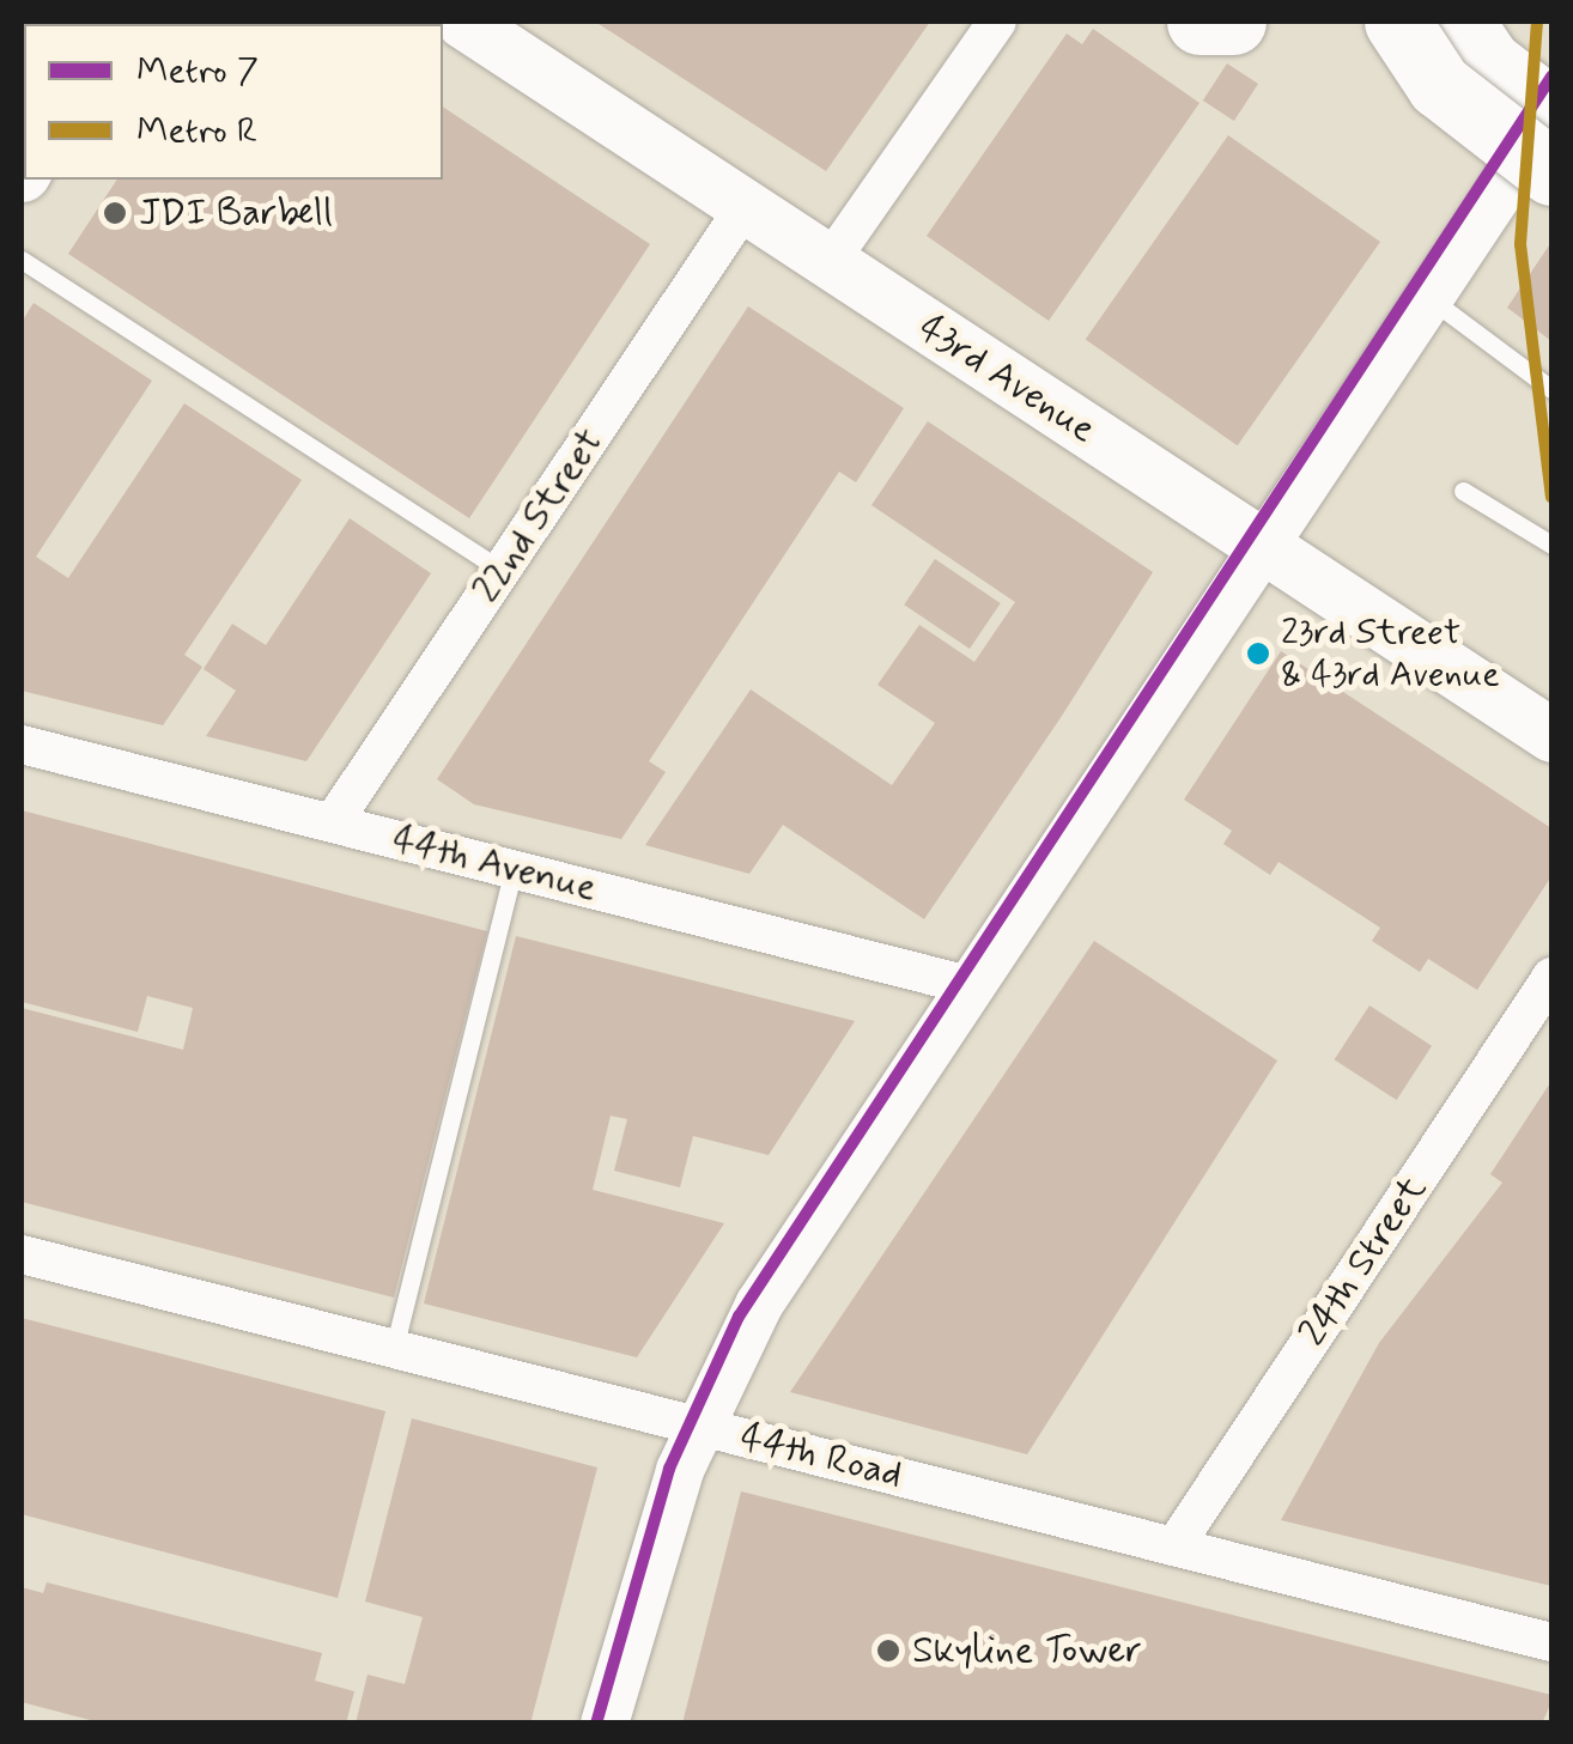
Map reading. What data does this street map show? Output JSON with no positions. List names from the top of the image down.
{
  "streets": {
    "main road": ["43rd Avenue"],
    "street": [
      "22nd Street",
      "44th Avenue",
      "24th Street",
      "44th Road"
    ]
  },
  "crossings": [
    ["43rd Avenue", "22nd Street"],
    ["22nd Street", "44th Avenue"],
    ["24th Street", "44th Road"]
  ],
  "places": ["JDI Barbell", "23rd Street & 43rd Avenue", "Skyline Tower"],
  "lines": ["metro line R", "metro line 7"],
  "legend": ["Metro 7", "Metro R"]
}
